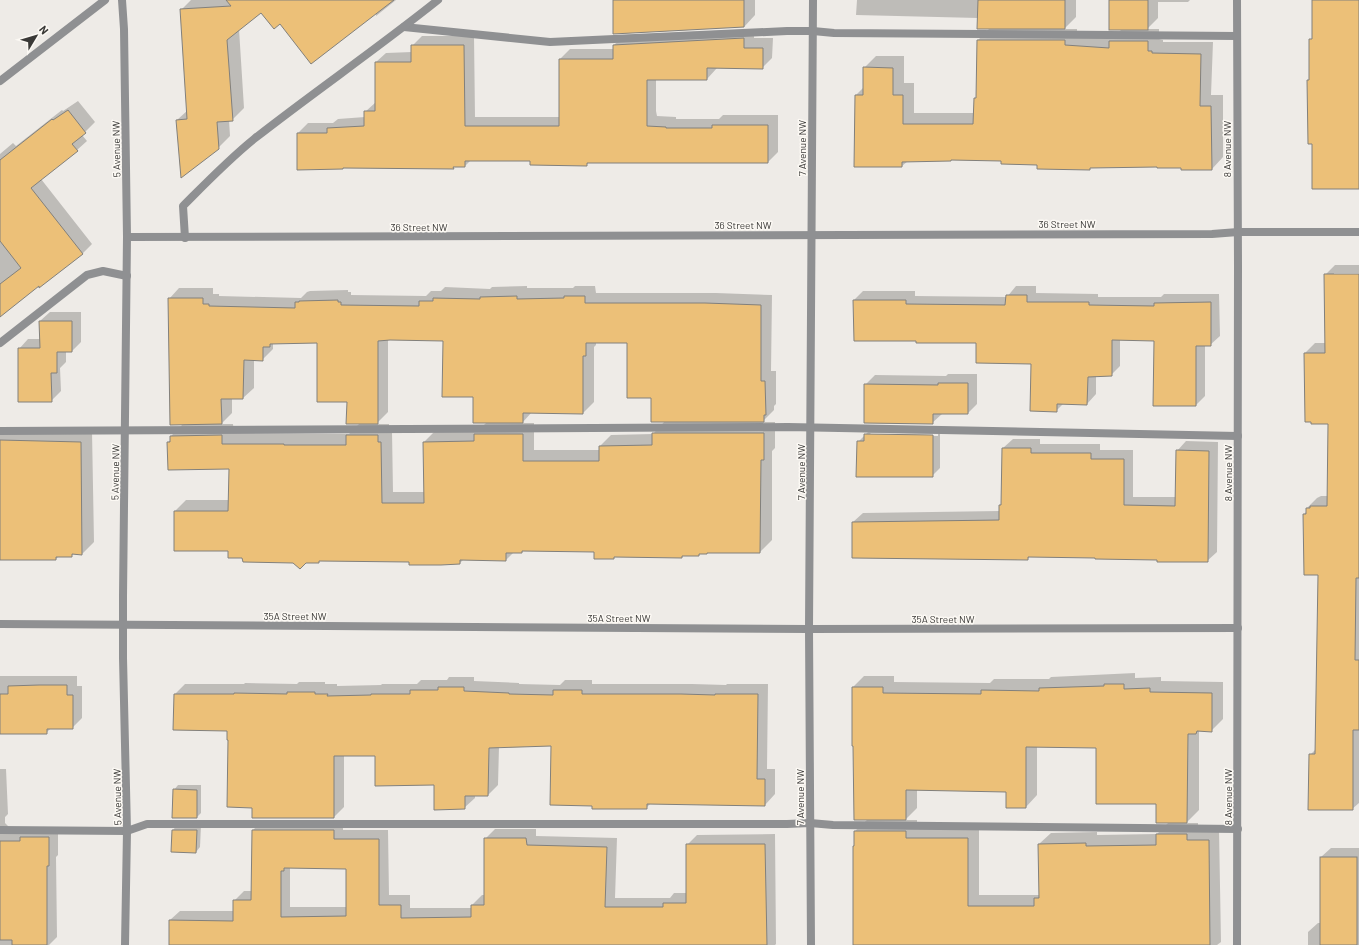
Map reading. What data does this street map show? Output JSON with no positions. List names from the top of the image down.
{
  "streets": {
    "street": [
      "7 Avenue NW",
      "5 Avenue NW",
      "8 Avenue NW",
      "36 Street NW",
      "35A Street NW"
    ]
  },
  "crossings": [
    ["7 Avenue NW", "36 Street NW"],
    ["7 Avenue NW", "35A Street NW"],
    ["5 Avenue NW", "36 Street NW"],
    ["5 Avenue NW", "35A Street NW"],
    ["8 Avenue NW", "36 Street NW"],
    ["8 Avenue NW", "35A Street NW"]
  ],
  "north": "top right"
}
